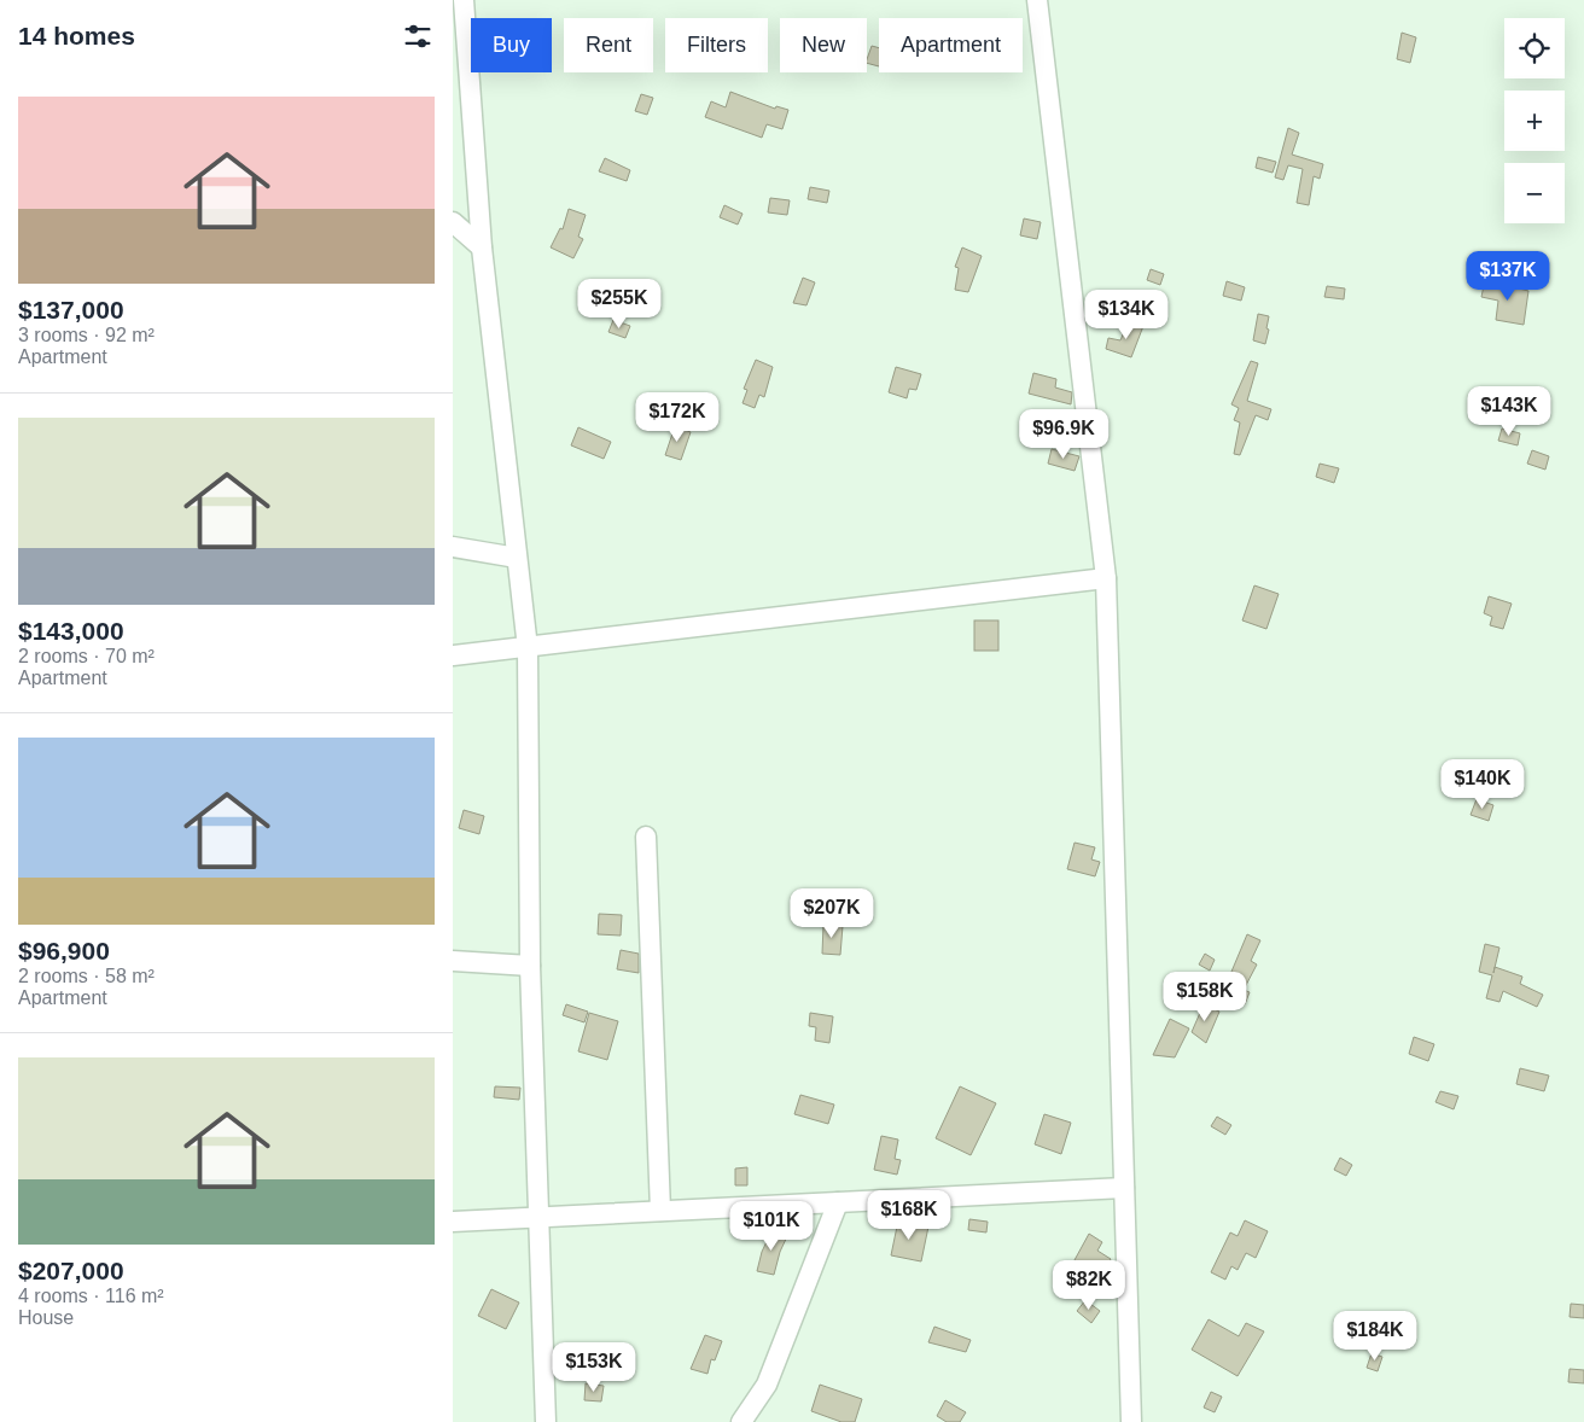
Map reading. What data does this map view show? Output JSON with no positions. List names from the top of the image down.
{
  "page": {
    "heading": "14 homes",
    "map_buttons": ["+", "−"],
    "chip": [
      "Buy",
      "Rent",
      "Filters",
      "New",
      "Apartment"
    ],
    "list": [
      {
        "name": "$137,000",
        "note": "3 rooms · 92 m² · Apartment"
      },
      {
        "name": "$143,000",
        "note": "2 rooms · 70 m² · Apartment"
      },
      {
        "name": "$96,900",
        "note": "2 rooms · 58 m² · Apartment"
      },
      {
        "name": "$207,000",
        "note": "4 rooms · 116 m² · House"
      }
    ],
    "price": [
      "$137K",
      "$255K",
      "$134K",
      "$143K",
      "$172K",
      "$96.9K",
      "$140K",
      "$207K",
      "$158K",
      "$168K",
      "$101K",
      "$82K",
      "$184K",
      "$153K"
    ]
  }
}
